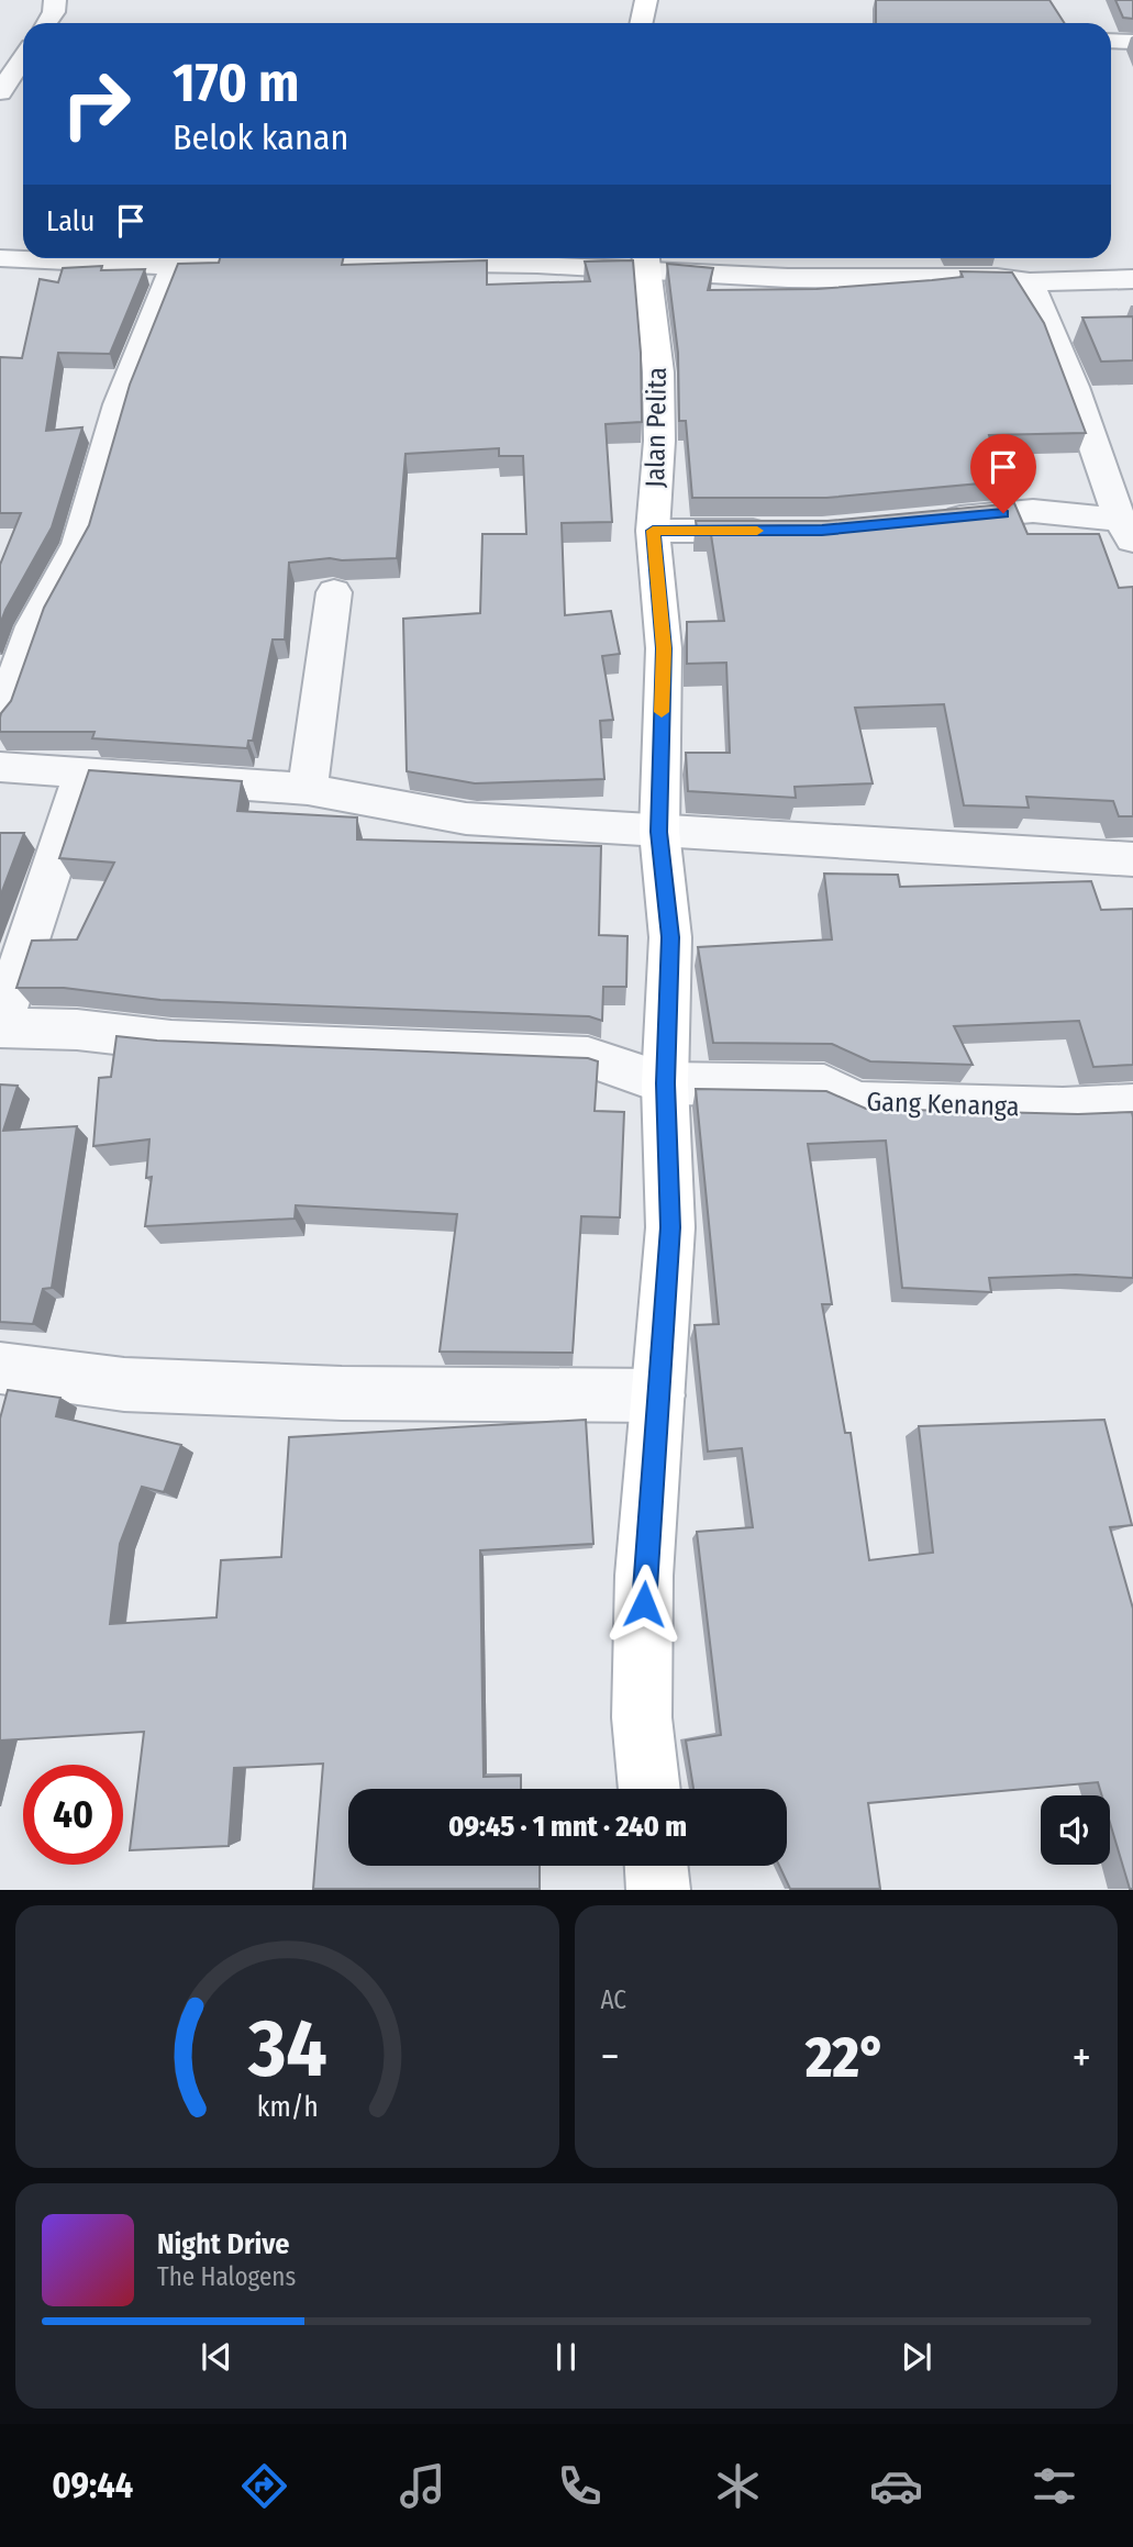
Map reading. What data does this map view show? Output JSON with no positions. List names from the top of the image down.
{
  "streets": {
    "street": ["Jalan Pelita", "Gang Kenanga"]
  },
  "crossings": [
    ["Jalan Pelita", "Gang Kenanga"]
  ],
  "page": {
    "turn": ["170 m", "Belok kanan"],
    "then": "Lalu",
    "limit": "40",
    "trip": "09:45 · 1 mnt · 240 m",
    "tile": "AC",
    "heat": ["−", "22°", "+"],
    "song": ["Night Drive", "The Halogens"],
    "tabs": "09:44",
    "gauge": ["34", "km/h"]
  }
}
